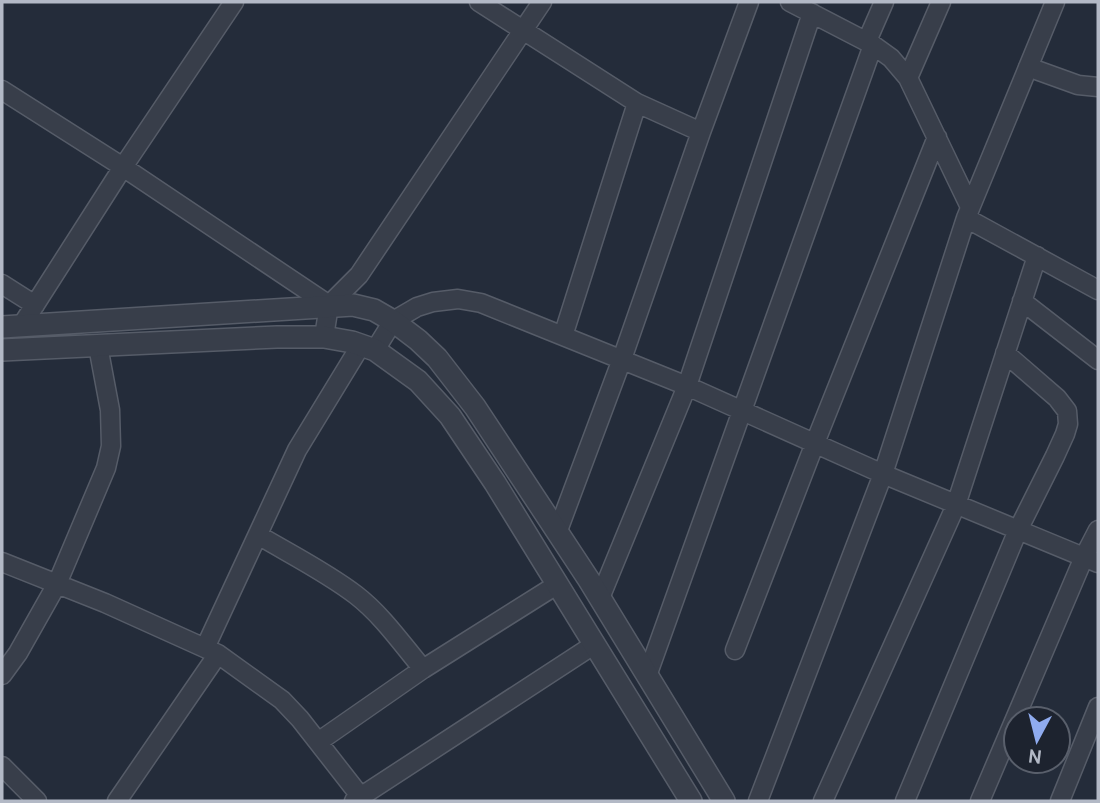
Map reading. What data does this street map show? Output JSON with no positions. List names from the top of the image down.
{
  "north": "bottom"
}
